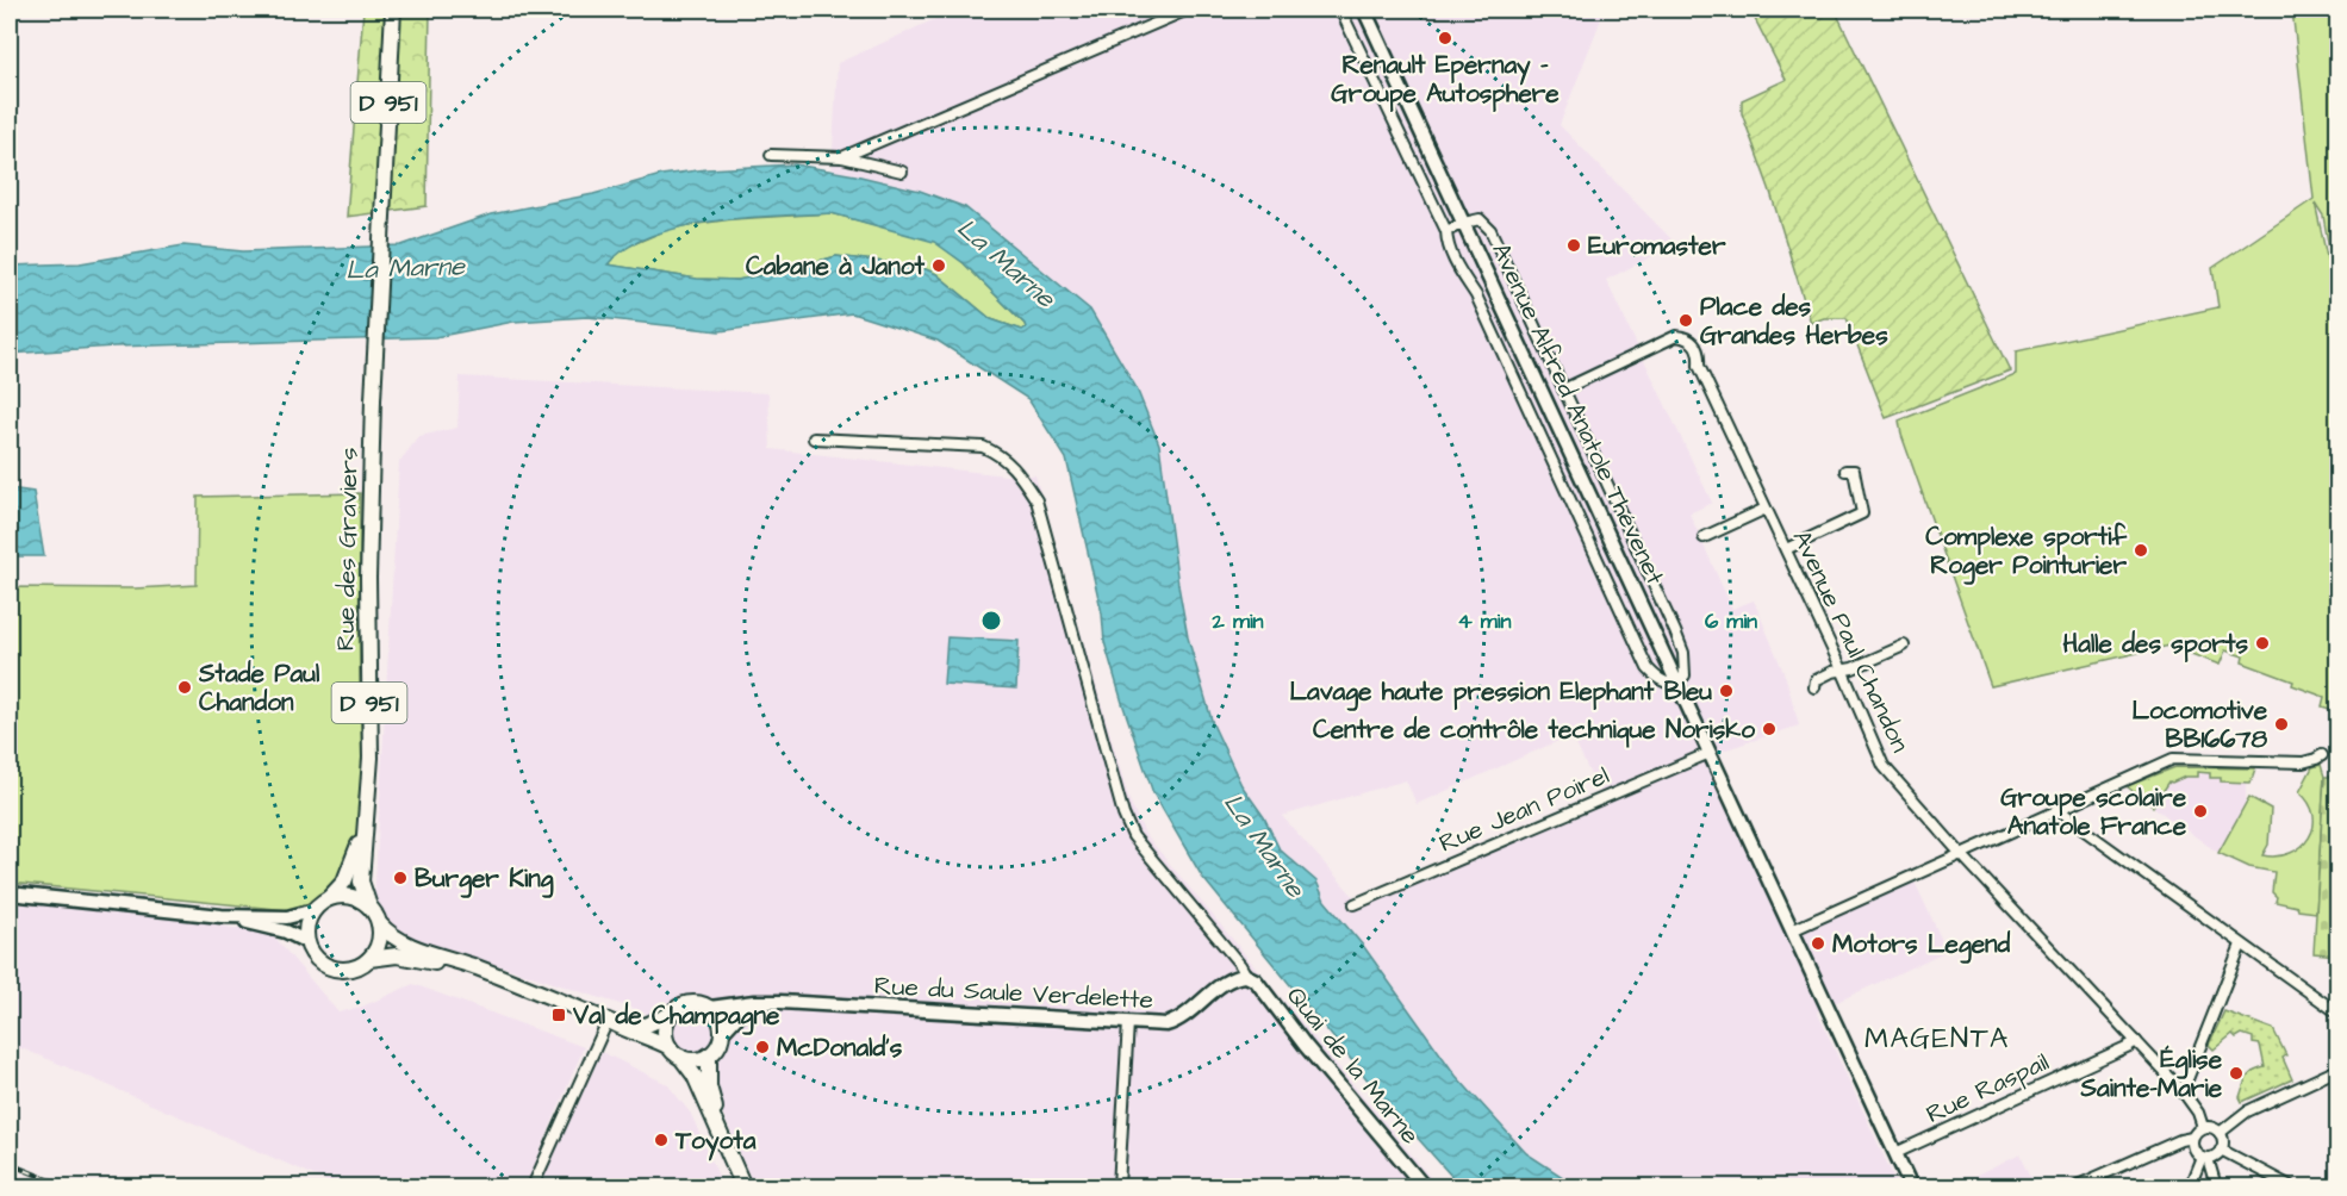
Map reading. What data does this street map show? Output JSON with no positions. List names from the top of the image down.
{
  "streets": {
    "main road": [
      "D 951",
      "Avenue Alfred Anatole Thévenet",
      "Rue des Graviers",
      "Rue du Saule Verdelette",
      "Quai de la Marne"
    ],
    "street": ["Avenue Paul Chandon", "Rue Jean Poirel", "Rue Raspail"]
  },
  "crossings": [
    ["Avenue Alfred Anatole Thévenet", "Rue Jean Poirel"],
    ["Avenue Alfred Anatole Thévenet", "Rue Raspail"],
    ["Avenue Paul Chandon", "Rue Raspail"],
    ["Rue du Saule Verdelette", "Quai de la Marne"]
  ],
  "districts": ["MAGENTA"],
  "water": ["La Marne"],
  "places": {
    "other": [
      "Renault Epernay - Groupe Autosphere",
      "Euromaster",
      "Cabane à Janot",
      "Place des Grandes Herbes",
      "Complexe sportif Roger Pointurier",
      "Halle des sports",
      "Stade Paul Chandon",
      "Lavage haute pression Elephant Bleu",
      "Locomotive BB16678",
      "Centre de contrôle technique Norisko",
      "Groupe scolaire Anatole France",
      "Burger King",
      "Motors Legend",
      "McDonald's",
      "Église Sainte-Marie",
      "Toyota"
    ],
    "transit": ["Val de Champagne"]
  },
  "rings": ["2 min", "4 min", "6 min"]
}
